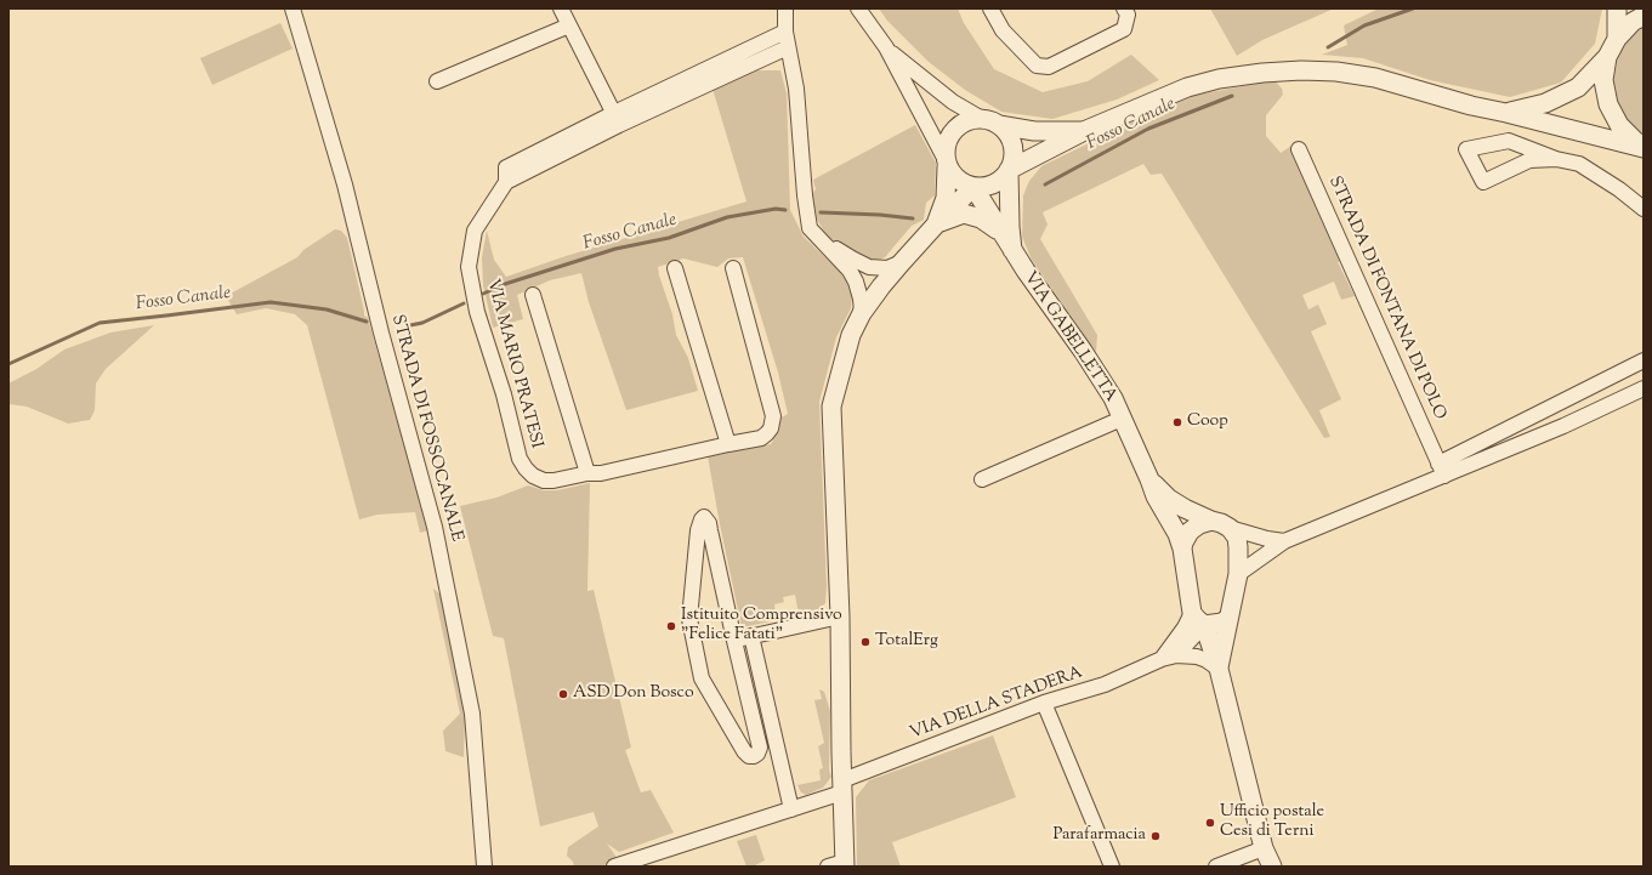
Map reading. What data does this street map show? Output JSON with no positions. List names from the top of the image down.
{
  "streets": {
    "street": [
      "STRADA DI FONTANA DI POLO",
      "VIA GABELLETTA",
      "VIA MARIO PRATESI",
      "STRADA DI FOSSOCANALE",
      "VIA DELLA STADERA"
    ]
  },
  "crossings": [
    ["VIA GABELLETTA", "VIA DELLA STADERA"]
  ],
  "water": ["Fosso Canale"],
  "places": [
    "Coop",
    "Istituito Comprensivo \"Felice Fatati\"",
    "TotalErg",
    "ASD Don Bosco",
    "Ufficio postale Cesi di Terni",
    "Parafarmacia"
  ]
}
